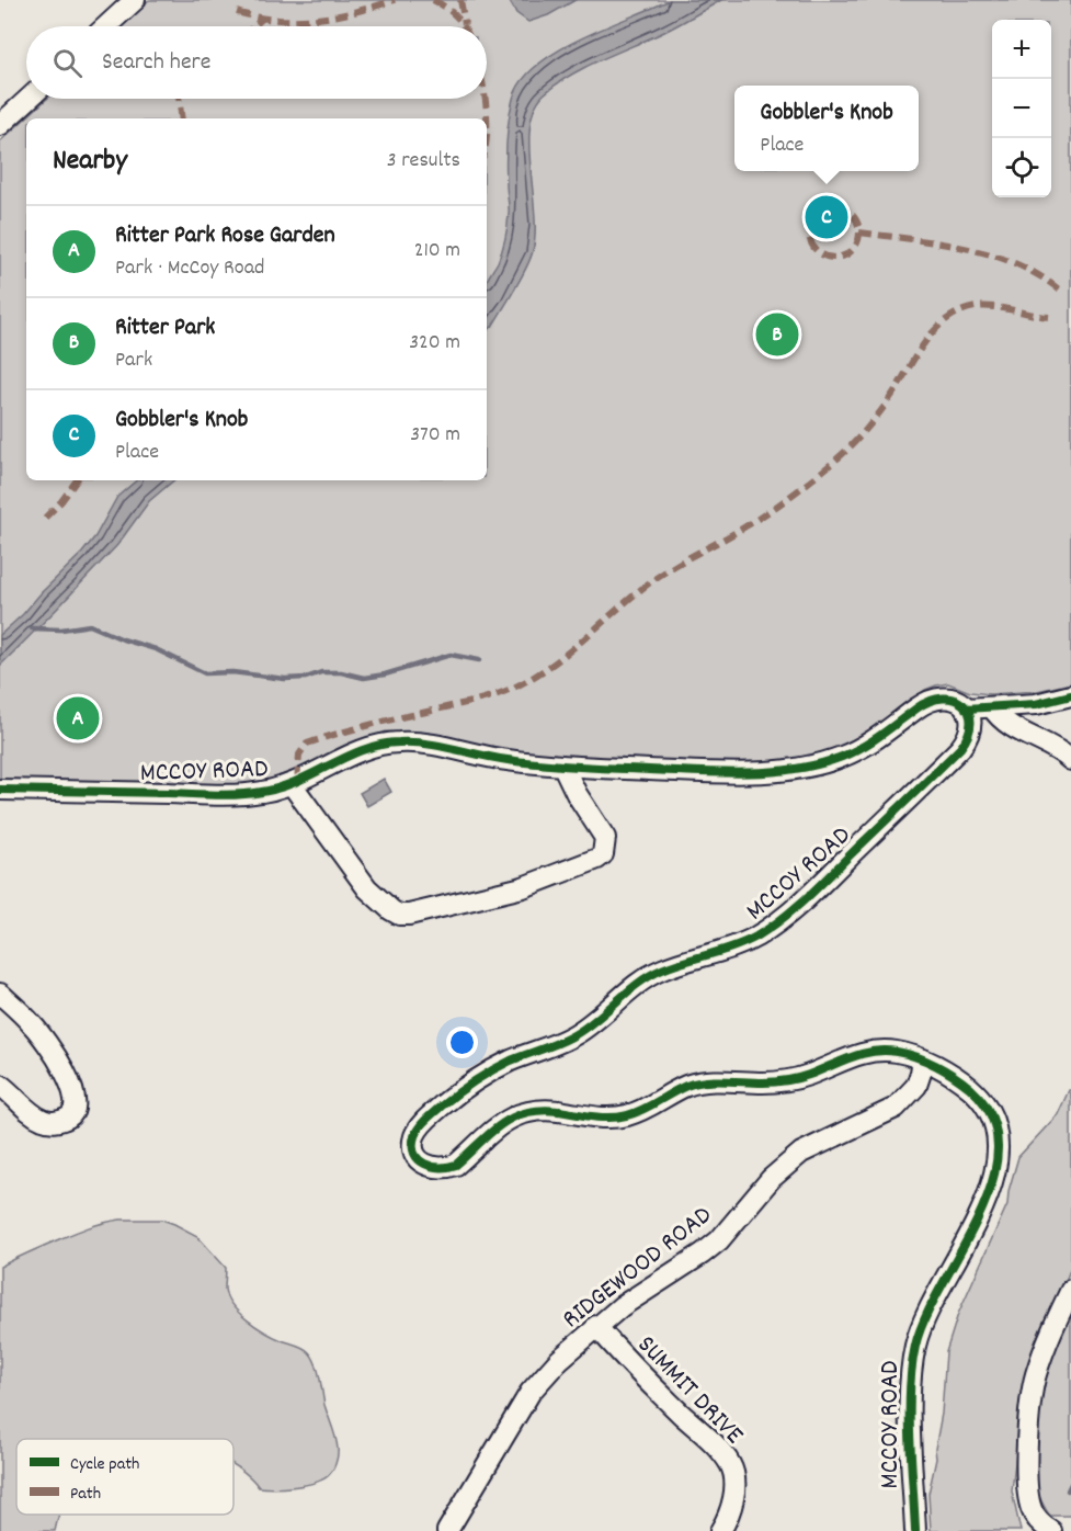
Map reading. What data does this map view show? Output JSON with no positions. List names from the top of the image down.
{
  "streets": {
    "street": ["MCCOY ROAD", "RIDGEWOOD ROAD", "SUMMIT DRIVE"]
  },
  "crossings": [
    ["MCCOY ROAD", "RIDGEWOOD ROAD"],
    ["RIDGEWOOD ROAD", "SUMMIT DRIVE"]
  ],
  "legend": ["Cycle path", "Path"],
  "page": {
    "map_buttons": ["+", "−"],
    "search": "Search here",
    "popup": ["Gobbler's Knob", "Place"],
    "heading": ["Nearby", "3 results"],
    "pins": ["C", "B", "A"],
    "list": [
      {
        "mark": "A",
        "name": "Ritter Park Rose Garden",
        "note": "Park · McCoy Road",
        "value": "210 m"
      },
      {
        "mark": "B",
        "name": "Ritter Park",
        "note": "Park",
        "value": "320 m"
      },
      {
        "mark": "C",
        "name": "Gobbler's Knob",
        "note": "Place",
        "value": "370 m"
      }
    ]
  }
}
